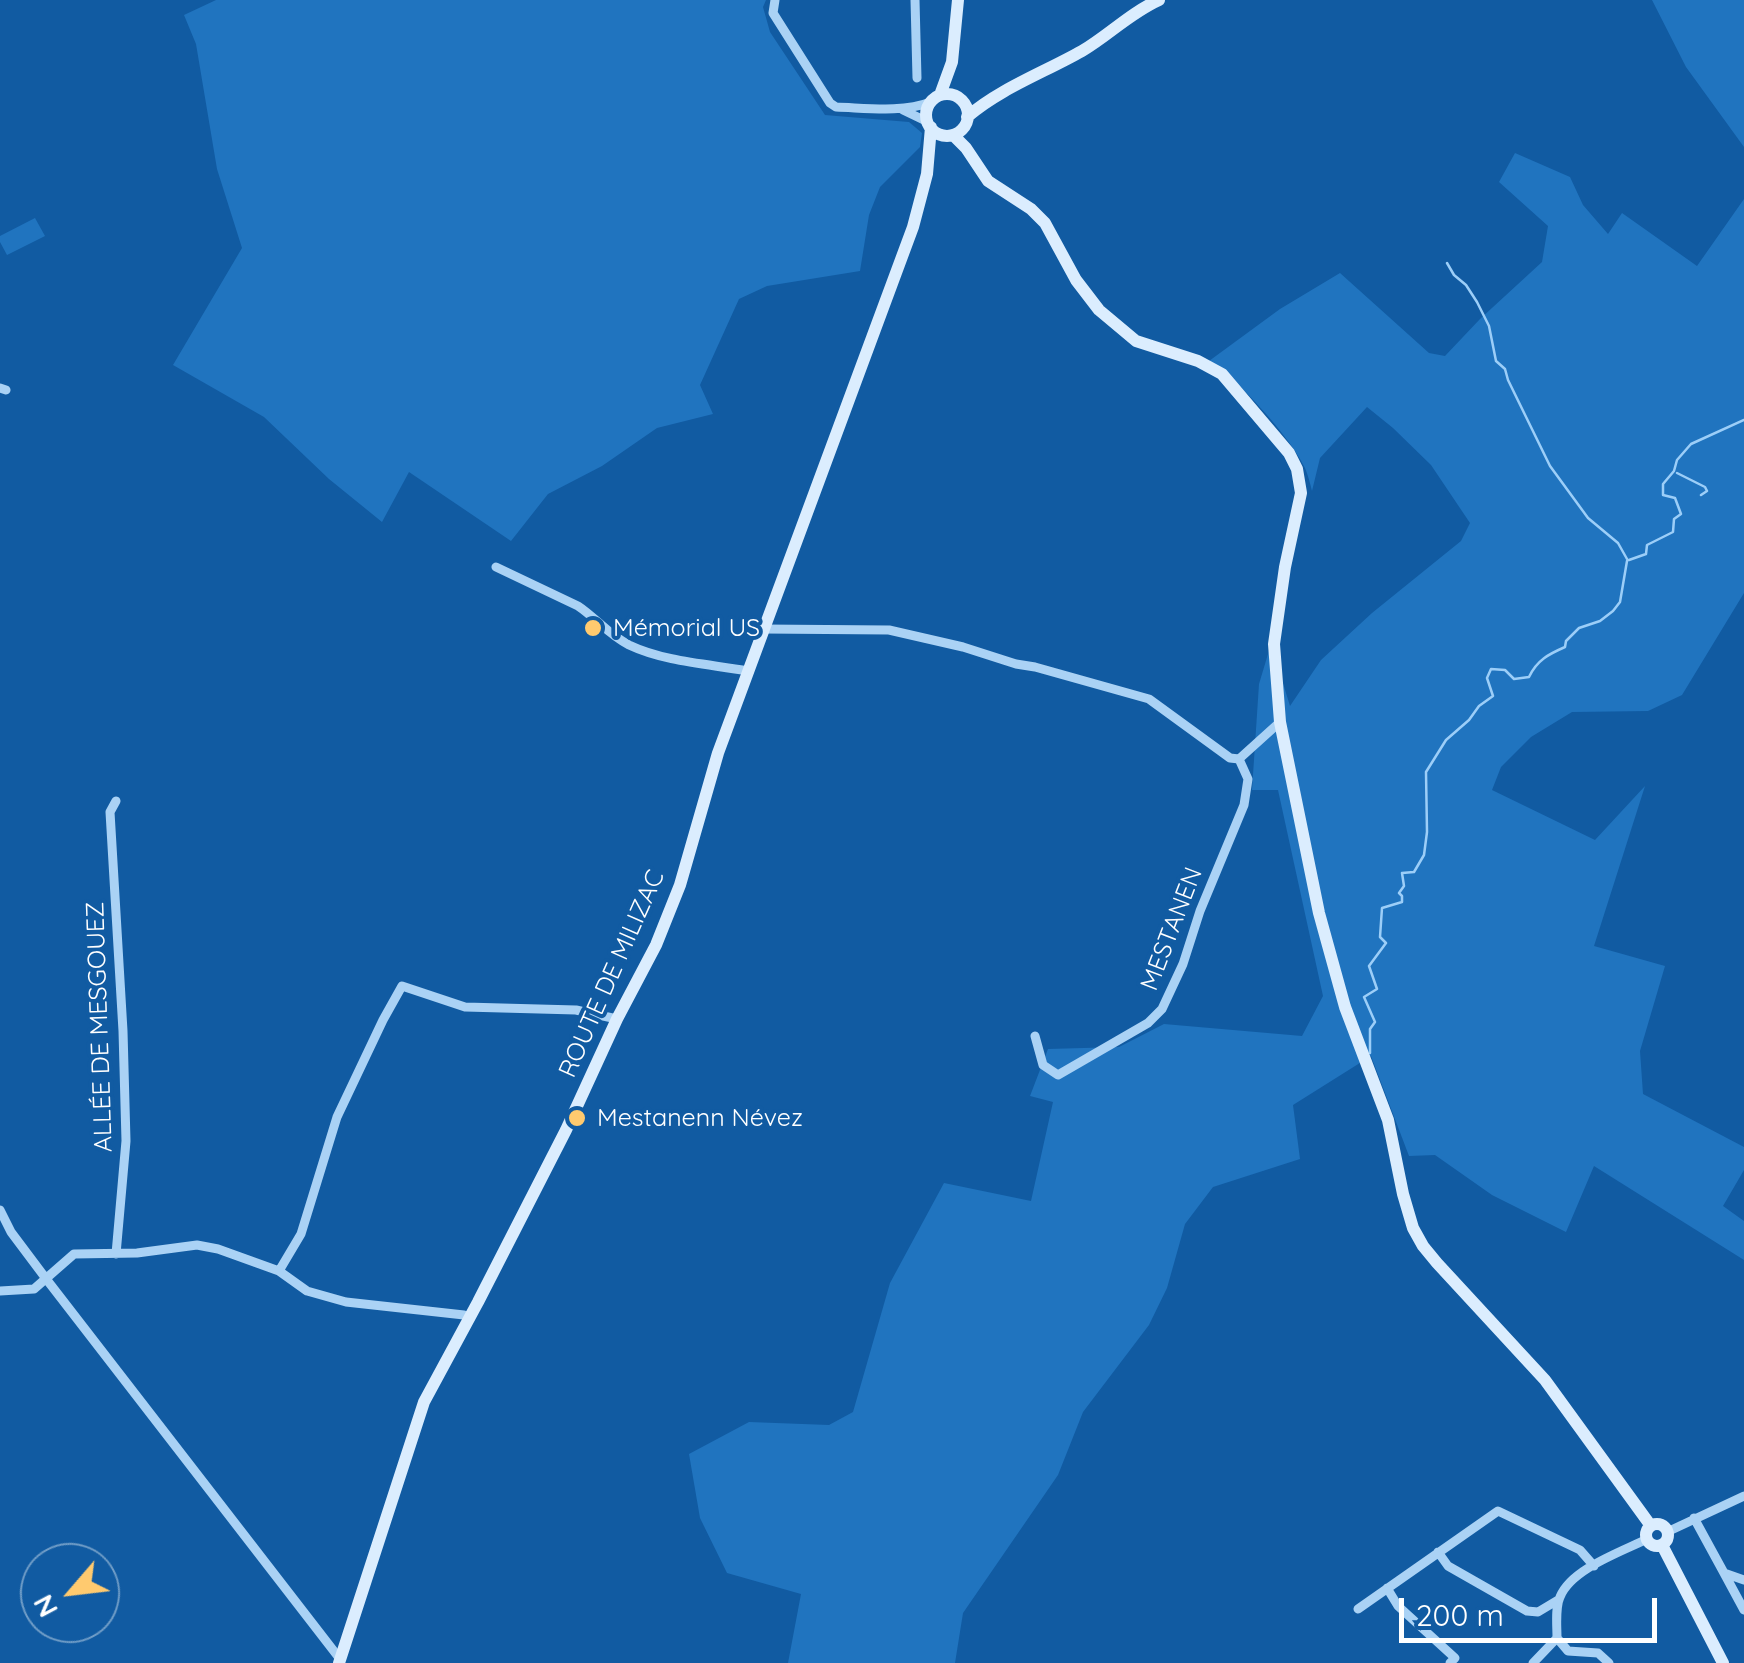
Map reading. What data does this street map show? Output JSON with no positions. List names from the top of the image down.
{
  "streets": {
    "street": ["MESTANEN", "ROUTE DE MILIZAC", "ALLÉE DE MESGOUEZ"]
  },
  "places": ["Mémorial US", "Mestanenn Névez"],
  "scale_bar": "200 m",
  "north": "bottom left"
}
